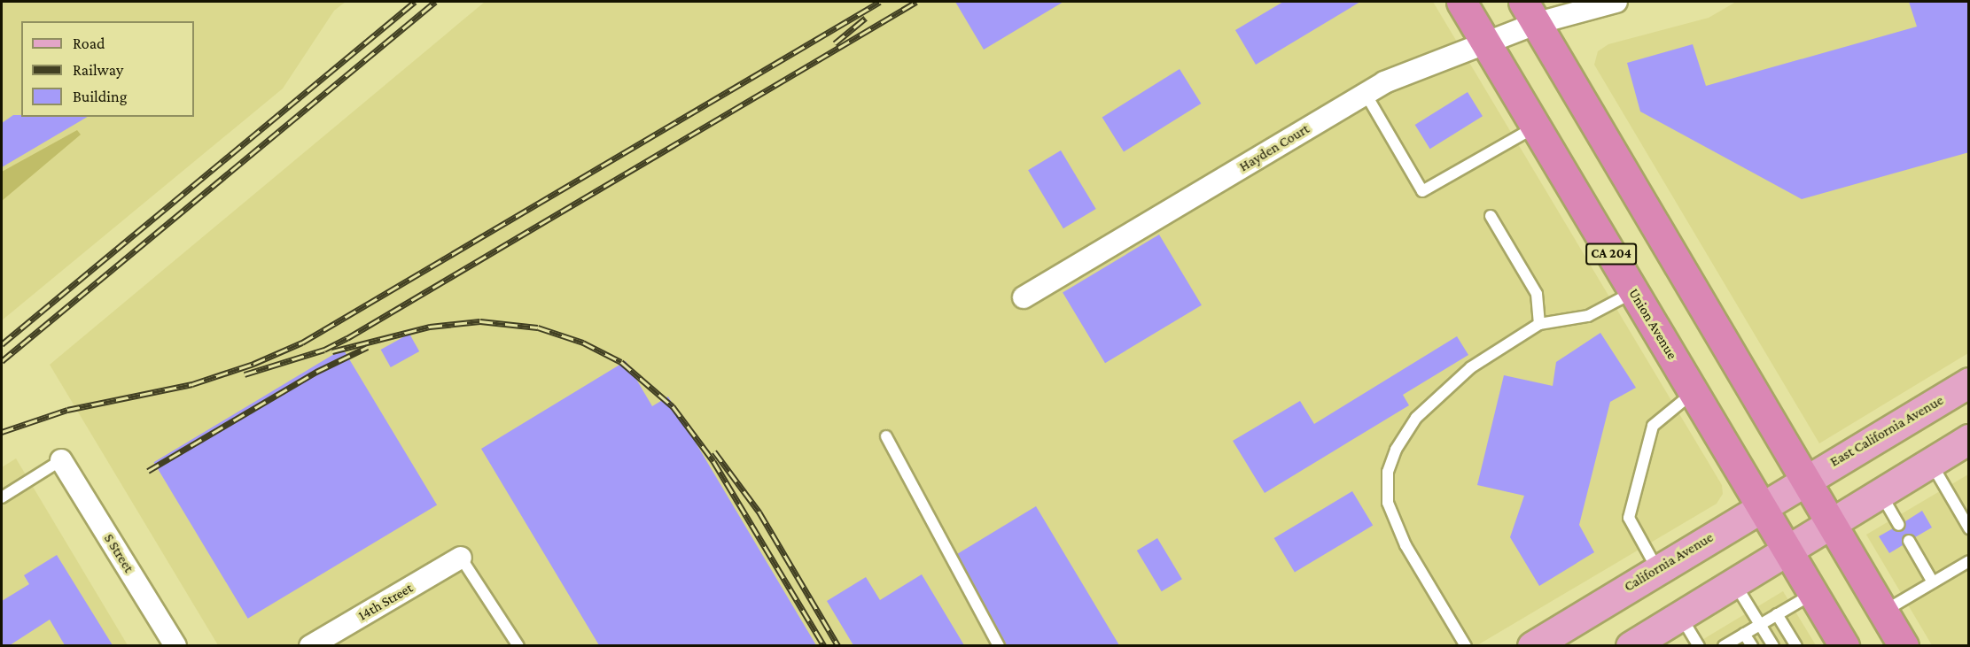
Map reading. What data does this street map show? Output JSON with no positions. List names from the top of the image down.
{
  "streets": {
    "highway": ["CA 204", "Union Avenue"],
    "main road": ["East California Avenue", "California Avenue"],
    "street": ["Hayden Court", "S Street", "14th Street"]
  },
  "crossings": [
    ["Hayden Court", "Union Avenue"],
    ["Union Avenue", "California Avenue"],
    ["East California Avenue", "California Avenue"]
  ],
  "legend": ["Road", "Railway", "Building"]
}
